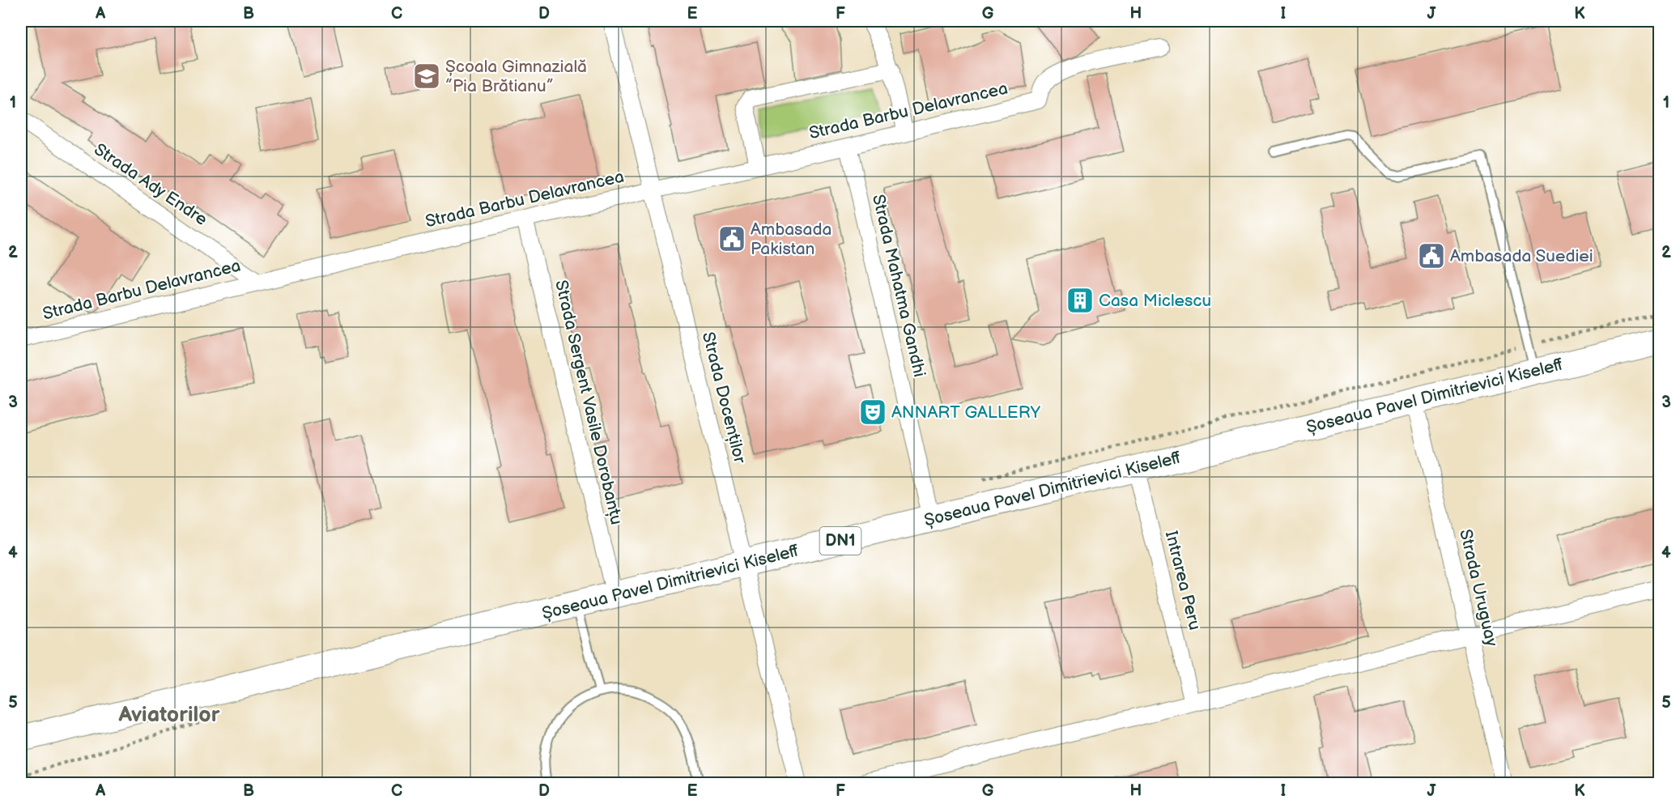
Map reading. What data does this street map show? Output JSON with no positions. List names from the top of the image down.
{
  "streets": {
    "main road": ["Șoseaua Pavel Dimitrievici Kiseleff", "DN1"],
    "street": [
      "Strada Barbu Delavrancea",
      "Strada Ady Endre",
      "Strada Mahatma Gandhi",
      "Strada Docenților",
      "Strada Sergent Vasile Dorobanțu",
      "Intrarea Peru",
      "Strada Uruguay"
    ]
  },
  "crossings": [
    ["Strada Barbu Delavrancea", "Strada Ady Endre"],
    ["Strada Barbu Delavrancea", "Strada Mahatma Gandhi"],
    ["Strada Barbu Delavrancea", "Strada Docenților"],
    ["Strada Barbu Delavrancea", "Strada Sergent Vasile Dorobanțu"],
    ["Strada Mahatma Gandhi", "Șoseaua Pavel Dimitrievici Kiseleff"],
    ["Șoseaua Pavel Dimitrievici Kiseleff", "Strada Docenților"],
    ["Șoseaua Pavel Dimitrievici Kiseleff", "Strada Sergent Vasile Dorobanțu"],
    ["Șoseaua Pavel Dimitrievici Kiseleff", "Intrarea Peru"],
    ["Șoseaua Pavel Dimitrievici Kiseleff", "Strada Uruguay"]
  ],
  "districts": ["Aviatorilor"],
  "places": {
    "school or university": ["Școala Gimnazială ”Pia Brătianu”"],
    "public building": ["Ambasada Pakistan", "Ambasada Suediei"],
    "building": ["Casa Miclescu"],
    "theatre": ["ANNART GALLERY"]
  },
  "grid": {
    "columns": [
      "A",
      "B",
      "C",
      "D",
      "E",
      "F",
      "G",
      "H",
      "I",
      "J",
      "K"
    ],
    "rows": [
      "1",
      "2",
      "3",
      "4",
      "5"
    ]
  }
}
